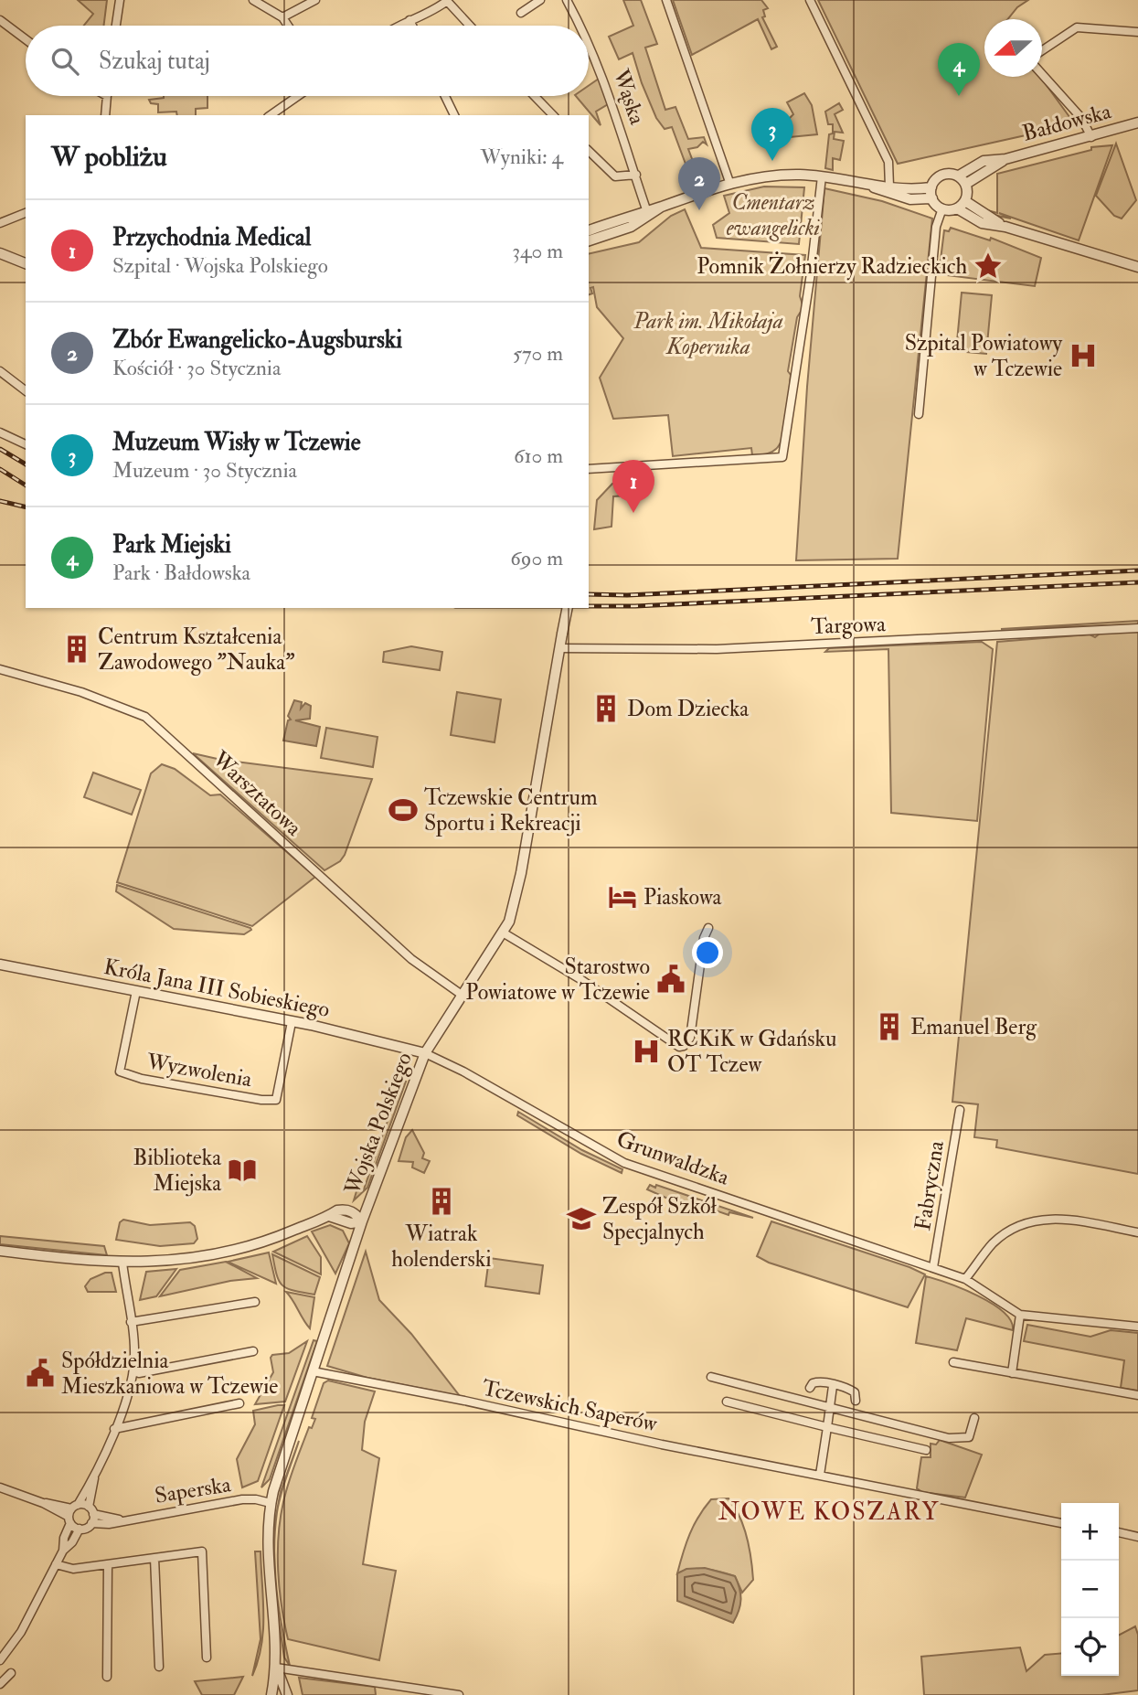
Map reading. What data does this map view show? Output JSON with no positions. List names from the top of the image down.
{
  "streets": {
    "street": [
      "Wąska",
      "Bałdowska",
      "Targowa",
      "Warsztatowa",
      "Króla Jana III Sobieskiego",
      "Wyzwolenia",
      "Wojska Polskiego",
      "Grunwaldzka",
      "Fabryczna",
      "Tczewskich Saperów",
      "Saperska"
    ]
  },
  "crossings": [
    ["Targowa", "Wojska Polskiego"],
    ["Warsztatowa", "Wojska Polskiego"],
    ["Króla Jana III Sobieskiego", "Wyzwolenia"],
    ["Króla Jana III Sobieskiego", "Wojska Polskiego"],
    ["Króla Jana III Sobieskiego", "Grunwaldzka"],
    ["Wojska Polskiego", "Grunwaldzka"],
    ["Wojska Polskiego", "Tczewskich Saperów"],
    ["Wojska Polskiego", "Saperska"],
    ["Grunwaldzka", "Fabryczna"]
  ],
  "districts": ["NOWE KOSZARY"],
  "parks": ["Cmentarz ewangelicki", "Park im. Mikołaja Kopernika"],
  "places": {
    "place": ["Pomnik Żołnierzy Radzieckich"],
    "hospital": ["Szpital Powiatowy w Tczewie", "RCKiK w Gdańsku OT Tczew"],
    "building": [
      "Centrum Kształcenia Zawodowego \"Nauka\"",
      "Dom Dziecka",
      "Emanuel Berg",
      "Wiatrak holenderski"
    ],
    "sports": ["Tczewskie Centrum Sportu i Rekreacji"],
    "hotel": ["Piaskowa"],
    "public building": ["Starostwo Powiatowe w Tczewie", "Spółdzielnia Mieszkaniowa w Tczewie"],
    "library": ["Biblioteka Miejska"],
    "school or university": ["Zespół Szkół Specjalnych"]
  },
  "north": "left",
  "page": {
    "search": "Szukaj tutaj",
    "pins": [
      "4",
      "3",
      "2",
      "1"
    ],
    "heading": ["W pobliżu", "Wyniki: 4"],
    "list": [
      {
        "mark": "1",
        "name": "Przychodnia Medical",
        "note": "Szpital · Wojska Polskiego",
        "value": "340 m"
      },
      {
        "mark": "2",
        "name": "Zbór Ewangelicko-Augsburski",
        "note": "Kościół · 30 Stycznia",
        "value": "570 m"
      },
      {
        "mark": "3",
        "name": "Muzeum Wisły w Tczewie",
        "note": "Muzeum · 30 Stycznia",
        "value": "610 m"
      },
      {
        "mark": "4",
        "name": "Park Miejski",
        "note": "Park · Bałdowska",
        "value": "690 m"
      }
    ],
    "map_buttons": ["+", "−"]
  }
}
